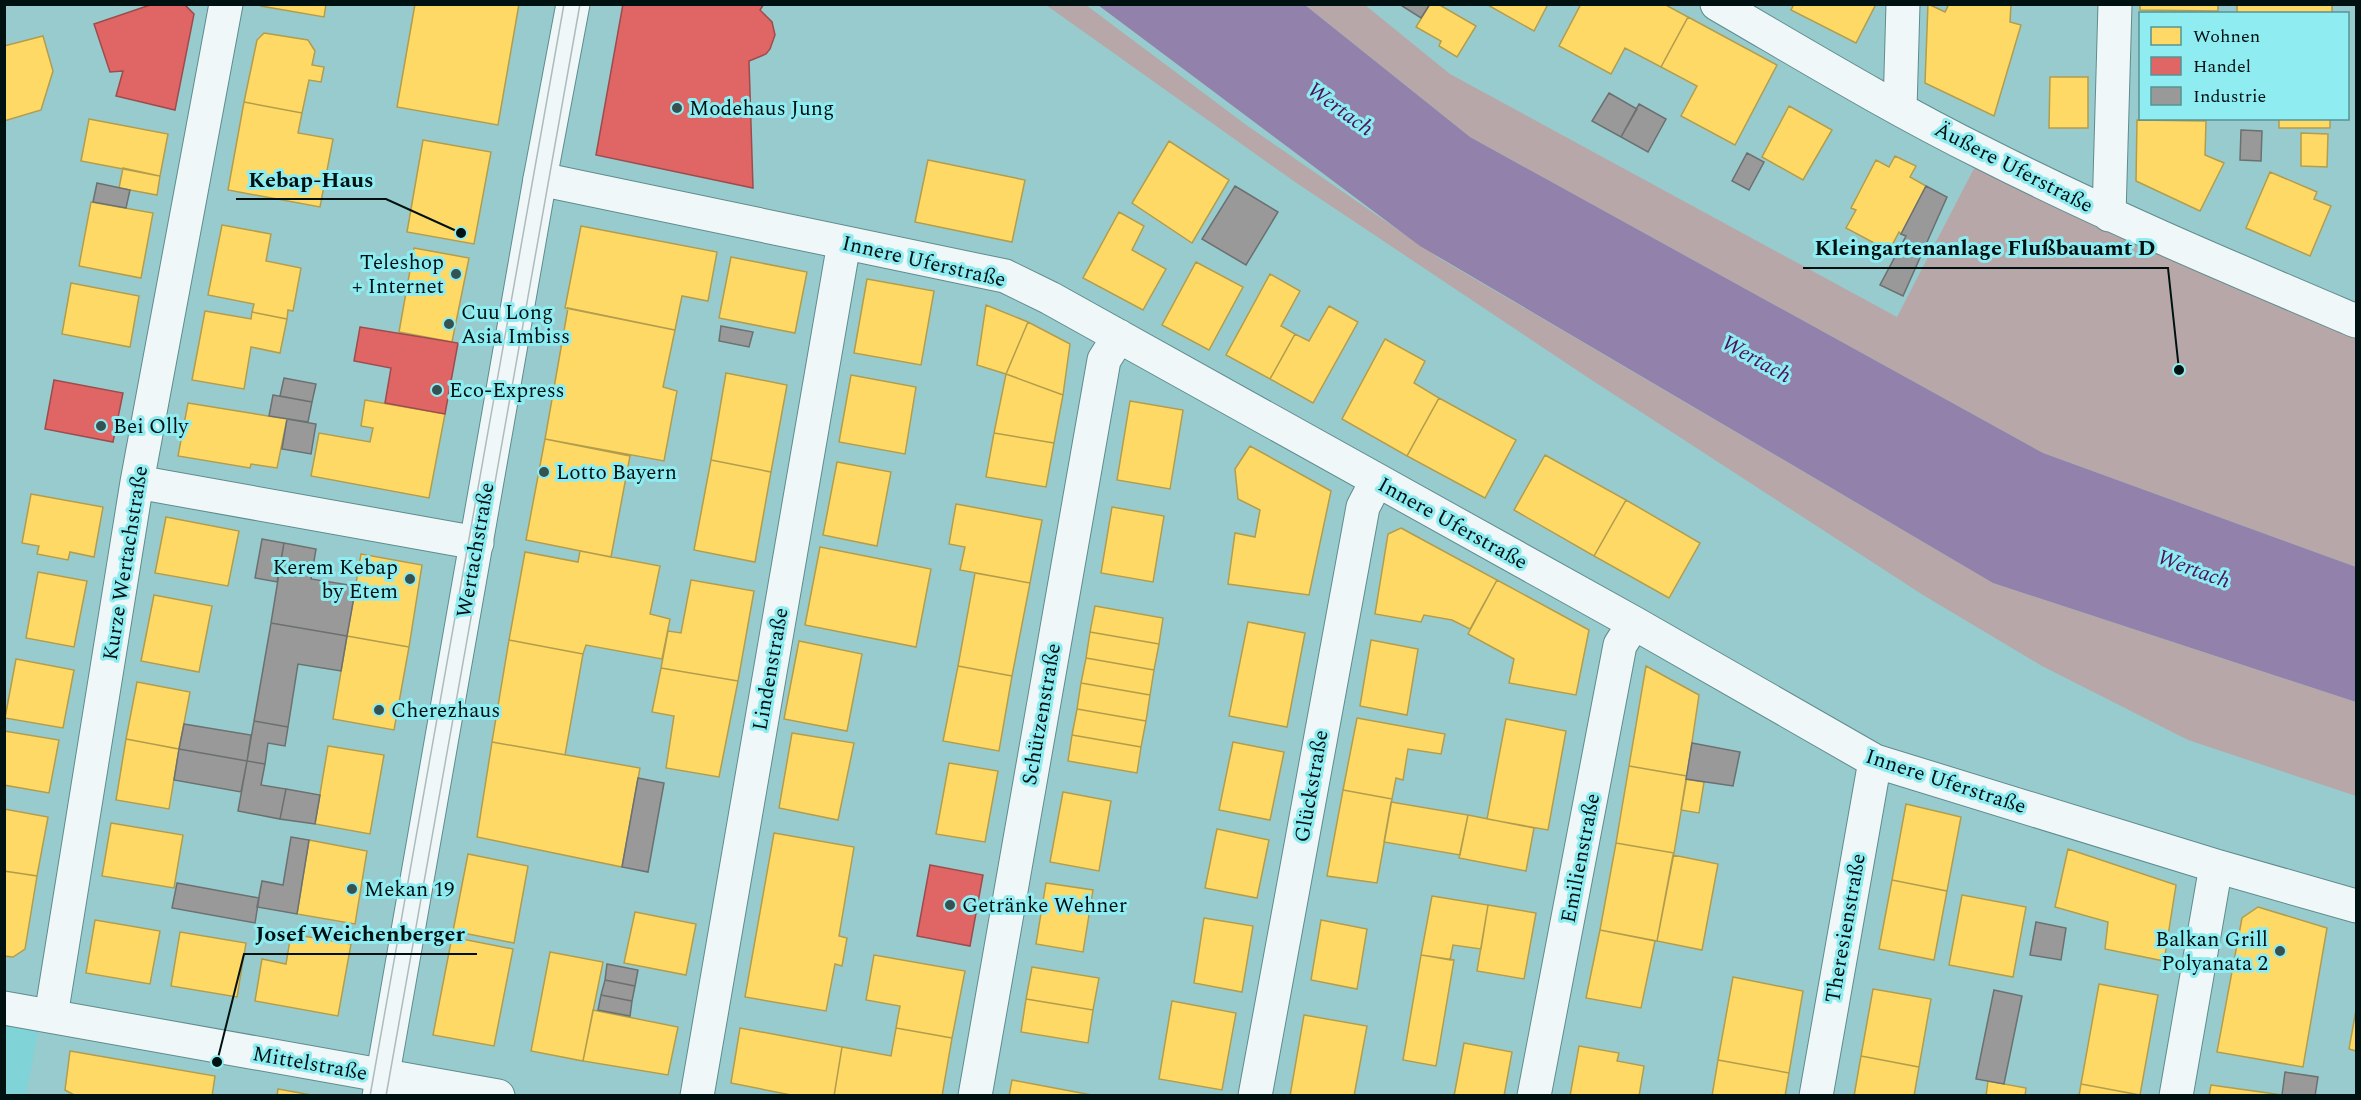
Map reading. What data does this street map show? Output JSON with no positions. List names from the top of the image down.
{
  "streets": {
    "street": [
      "Äußere Uferstraße",
      "Innere Uferstraße",
      "Wertachstraße",
      "Kurze Wertachstraße",
      "Lindenstraße",
      "Schützenstraße",
      "Glückstraße",
      "Emilienstraße",
      "Theresienstraße",
      "Mittelstraße"
    ]
  },
  "crossings": [
    ["Innere Uferstraße", "Wertachstraße"],
    ["Innere Uferstraße", "Lindenstraße"],
    ["Innere Uferstraße", "Schützenstraße"],
    ["Innere Uferstraße", "Glückstraße"],
    ["Innere Uferstraße", "Emilienstraße"],
    ["Innere Uferstraße", "Theresienstraße"],
    ["Wertachstraße", "Mittelstraße"],
    ["Kurze Wertachstraße", "Mittelstraße"]
  ],
  "water": ["Wertach"],
  "places": [
    "Modehaus Jung",
    "Kebap-Haus",
    "Teleshop + Internet",
    "Cuu Long Asia Imbiss",
    "Kleingartenanlage Flußbauamt D",
    "Eco-Express",
    "Bei Olly",
    "Lotto Bayern",
    "Kerem Kebap by Etem",
    "Cherezhaus",
    "Mekan 19",
    "Getränke Wehner",
    "Balkan Grill Polyanata 2",
    "Josef Weichenberger"
  ],
  "legend": ["Wohnen", "Handel", "Industrie"]
}
